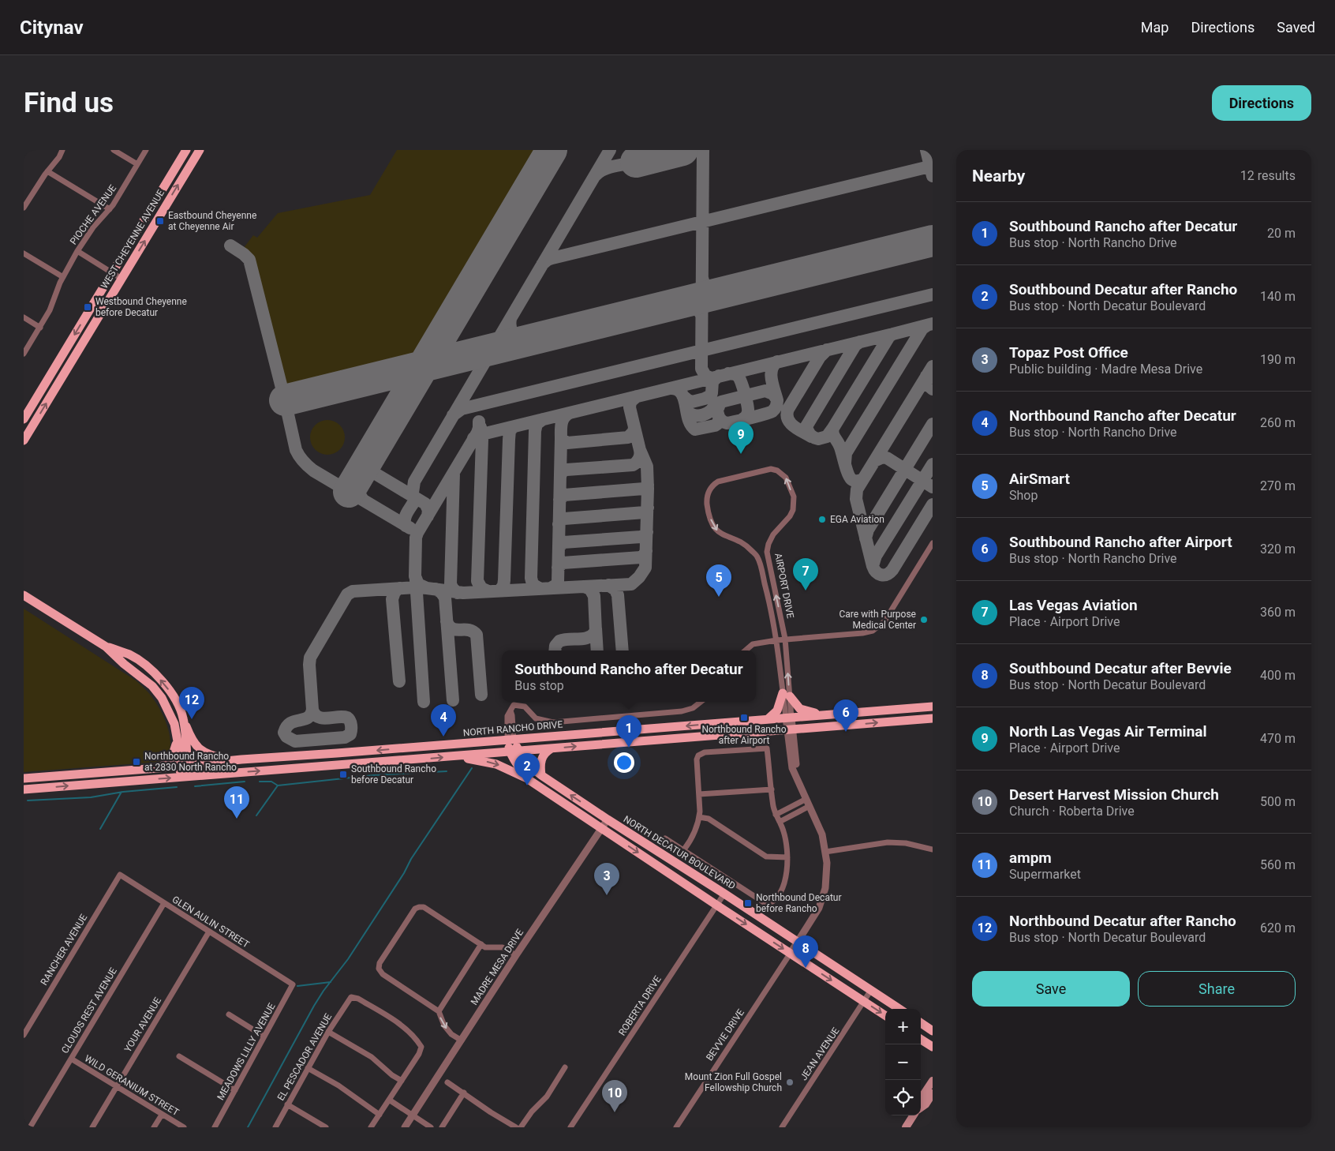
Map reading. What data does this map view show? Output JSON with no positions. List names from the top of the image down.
{
  "streets": {
    "main road": ["WEST CHEYENNE AVENUE", "NORTH RANCHO DRIVE", "NORTH DECATUR BOULEVARD"],
    "street": [
      "PIOCHE AVENUE",
      "AIRPORT DRIVE",
      "GLEN AULIN STREET",
      "RANCHER AVENUE",
      "MADRE MESA DRIVE",
      "ROBERTA DRIVE",
      "CLOUDS REST AVENUE",
      "YOUR AVENUE",
      "BEVVIE DRIVE",
      "MEADOWS LILLY AVENUE",
      "JEAN AVENUE",
      "EL PESCADOR AVENUE",
      "WILD GERANIUM STREET"
    ]
  },
  "crossings": [
    ["AIRPORT DRIVE", "NORTH RANCHO DRIVE"],
    ["NORTH DECATUR BOULEVARD", "MADRE MESA DRIVE"],
    ["NORTH DECATUR BOULEVARD", "ROBERTA DRIVE"],
    ["NORTH DECATUR BOULEVARD", "JEAN AVENUE"],
    ["GLEN AULIN STREET", "RANCHER AVENUE"],
    ["GLEN AULIN STREET", "CLOUDS REST AVENUE"],
    ["GLEN AULIN STREET", "YOUR AVENUE"],
    ["GLEN AULIN STREET", "MEADOWS LILLY AVENUE"],
    ["CLOUDS REST AVENUE", "WILD GERANIUM STREET"],
    ["YOUR AVENUE", "WILD GERANIUM STREET"]
  ],
  "places": {
    "transit": [
      "Eastbound Cheyenne at Cheyenne Air",
      "Westbound Cheyenne before Decatur",
      "Northbound Rancho after Airport",
      "Northbound Rancho at 2830 North Rancho",
      "Southbound Rancho before Decatur",
      "Northbound Decatur before Rancho"
    ],
    "other": ["EGA Aviation", "Care with Purpose Medical Center", "Mount Zion Full Gospel Fellowship Church"]
  },
  "page": {
    "header": "Citynav",
    "nav": ["Map", "Directions", "Saved"],
    "buttons": [
      "Directions",
      ["Save", "Share"]
    ],
    "title": "Find us",
    "heading": ["Nearby", "12 results"],
    "list": [
      {
        "mark": "1",
        "name": "Southbound Rancho after Decatur",
        "note": "Bus stop · North Rancho Drive",
        "value": "20 m"
      },
      {
        "mark": "2",
        "name": "Southbound Decatur after Rancho",
        "note": "Bus stop · North Decatur Boulevard",
        "value": "140 m"
      },
      {
        "mark": "3",
        "name": "Topaz Post Office",
        "note": "Public building · Madre Mesa Drive",
        "value": "190 m"
      },
      {
        "mark": "4",
        "name": "Northbound Rancho after Decatur",
        "note": "Bus stop · North Rancho Drive",
        "value": "260 m"
      },
      {
        "mark": "5",
        "name": "AirSmart",
        "note": "Shop",
        "value": "270 m"
      },
      {
        "mark": "6",
        "name": "Southbound Rancho after Airport",
        "note": "Bus stop · North Rancho Drive",
        "value": "320 m"
      },
      {
        "mark": "7",
        "name": "Las Vegas Aviation",
        "note": "Place · Airport Drive",
        "value": "360 m"
      },
      {
        "mark": "8",
        "name": "Southbound Decatur after Bevvie",
        "note": "Bus stop · North Decatur Boulevard",
        "value": "400 m"
      },
      {
        "mark": "9",
        "name": "North Las Vegas Air Terminal",
        "note": "Place · Airport Drive",
        "value": "470 m"
      },
      {
        "mark": "10",
        "name": "Desert Harvest Mission Church",
        "note": "Church · Roberta Drive",
        "value": "500 m"
      },
      {
        "mark": "11",
        "name": "ampm",
        "note": "Supermarket",
        "value": "560 m"
      },
      {
        "mark": "12",
        "name": "Northbound Decatur after Rancho",
        "note": "Bus stop · North Decatur Boulevard",
        "value": "620 m"
      }
    ],
    "pins": [
      "9",
      "7",
      "5",
      "12",
      "6",
      "4",
      "1",
      "2",
      "11",
      "3",
      "8",
      "10"
    ],
    "popup": ["Southbound Rancho after Decatur", "Bus stop"],
    "map_buttons": ["+", "−"]
  }
}
